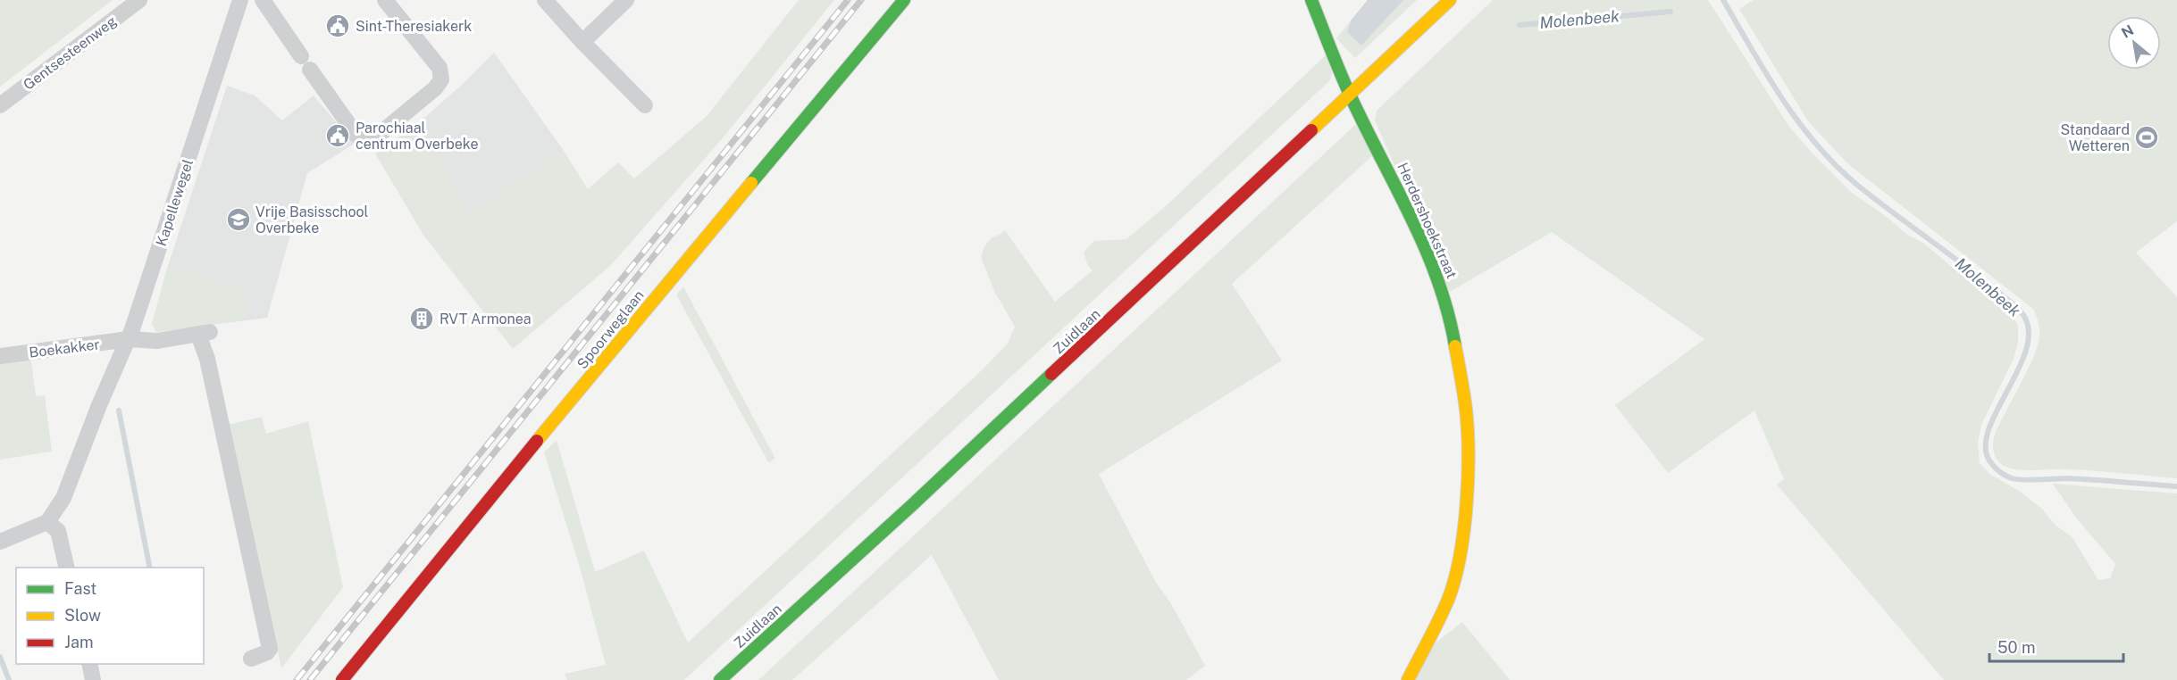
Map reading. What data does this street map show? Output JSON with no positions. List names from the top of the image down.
{
  "streets": {
    "street": [
      "Gentsesteenweg",
      "Kapellewegel",
      "Herdershoekstraat",
      "Spoorweglaan",
      "Zuidlaan",
      "Boekakker"
    ]
  },
  "crossings": [
    ["Kapellewegel", "Boekakker"],
    ["Herdershoekstraat", "Zuidlaan"]
  ],
  "water": ["Molenbeek"],
  "places": {
    "public building": ["Sint-Theresiakerk", "Parochiaal centrum Overbeke"],
    "sports": ["Standaard Wetteren"],
    "school or university": ["Vrije Basisschool Overbeke"],
    "building": ["RVT Armonea"]
  },
  "legend": ["Fast", "Slow", "Jam"],
  "scale_bar": "50 m",
  "north": "top left"
}
